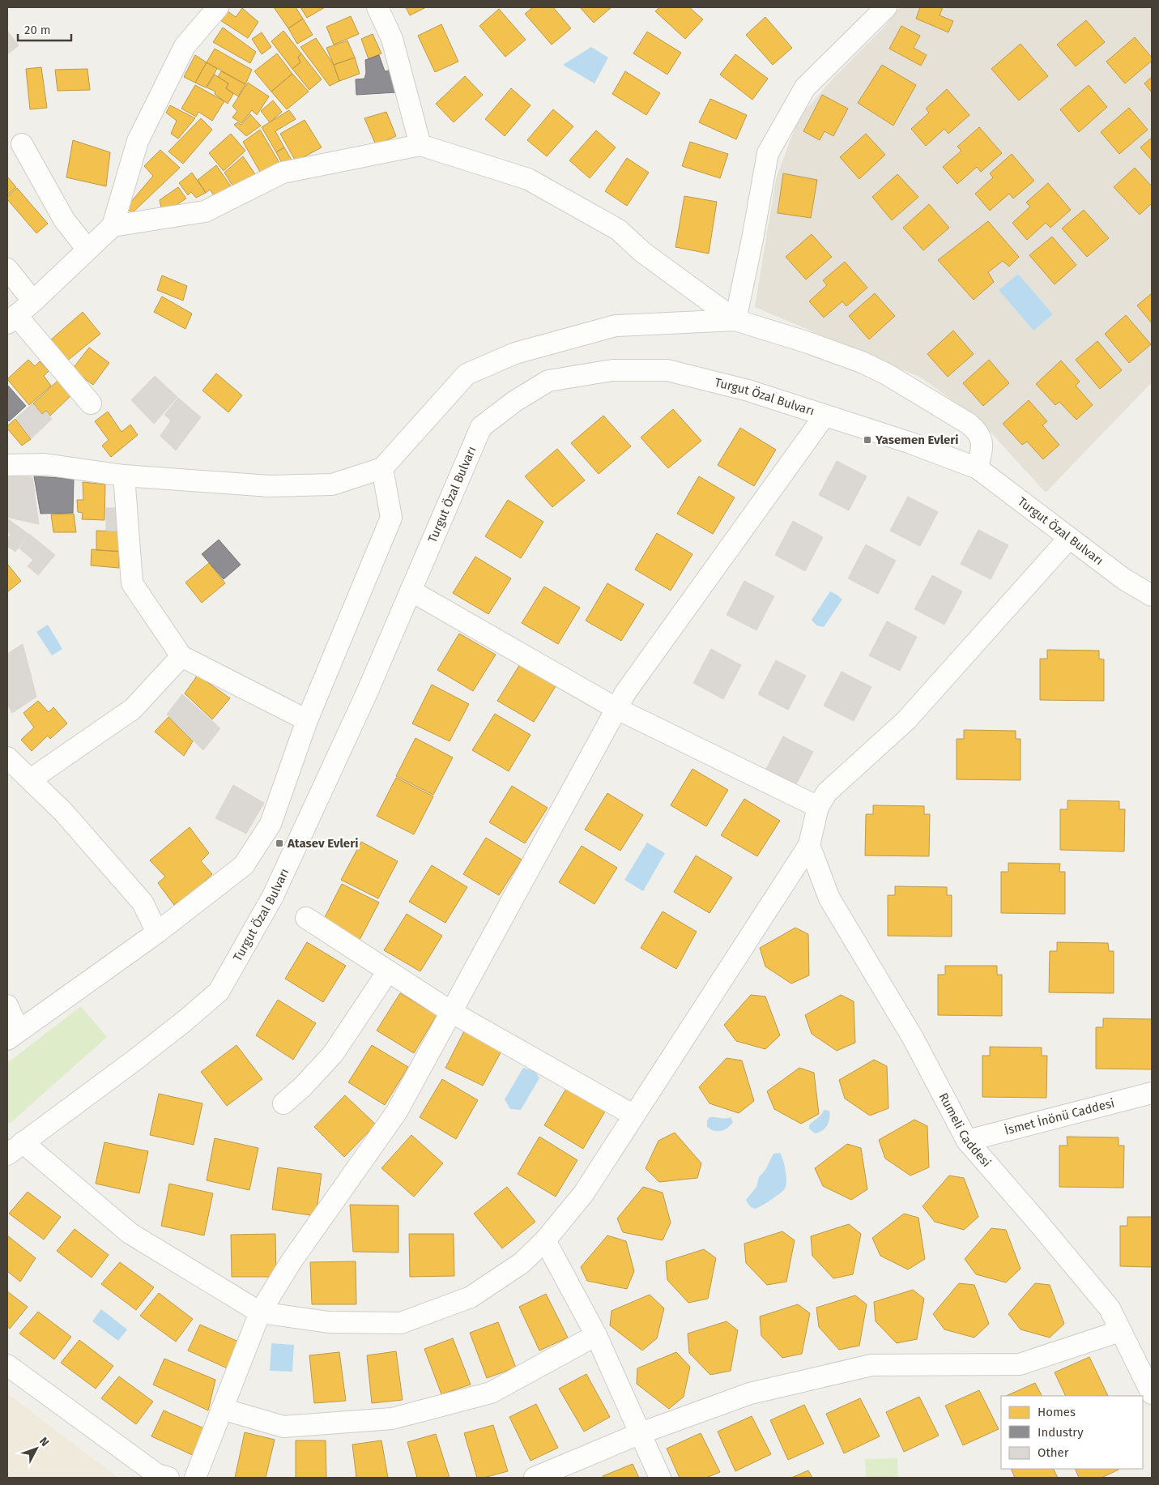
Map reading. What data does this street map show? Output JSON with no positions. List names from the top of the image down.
{
  "streets": {
    "street": ["Turgut Özal Bulvarı", "İsmet İnönü Caddesi", "Rumeli Caddesi"]
  },
  "crossings": [
    ["İsmet İnönü Caddesi", "Rumeli Caddesi"]
  ],
  "places": {
    "transit": ["Yasemen Evleri", "Atasev Evleri"]
  },
  "legend": ["Homes", "Industry", "Other"],
  "scale_bar": "20 m",
  "north": "top right"
}
